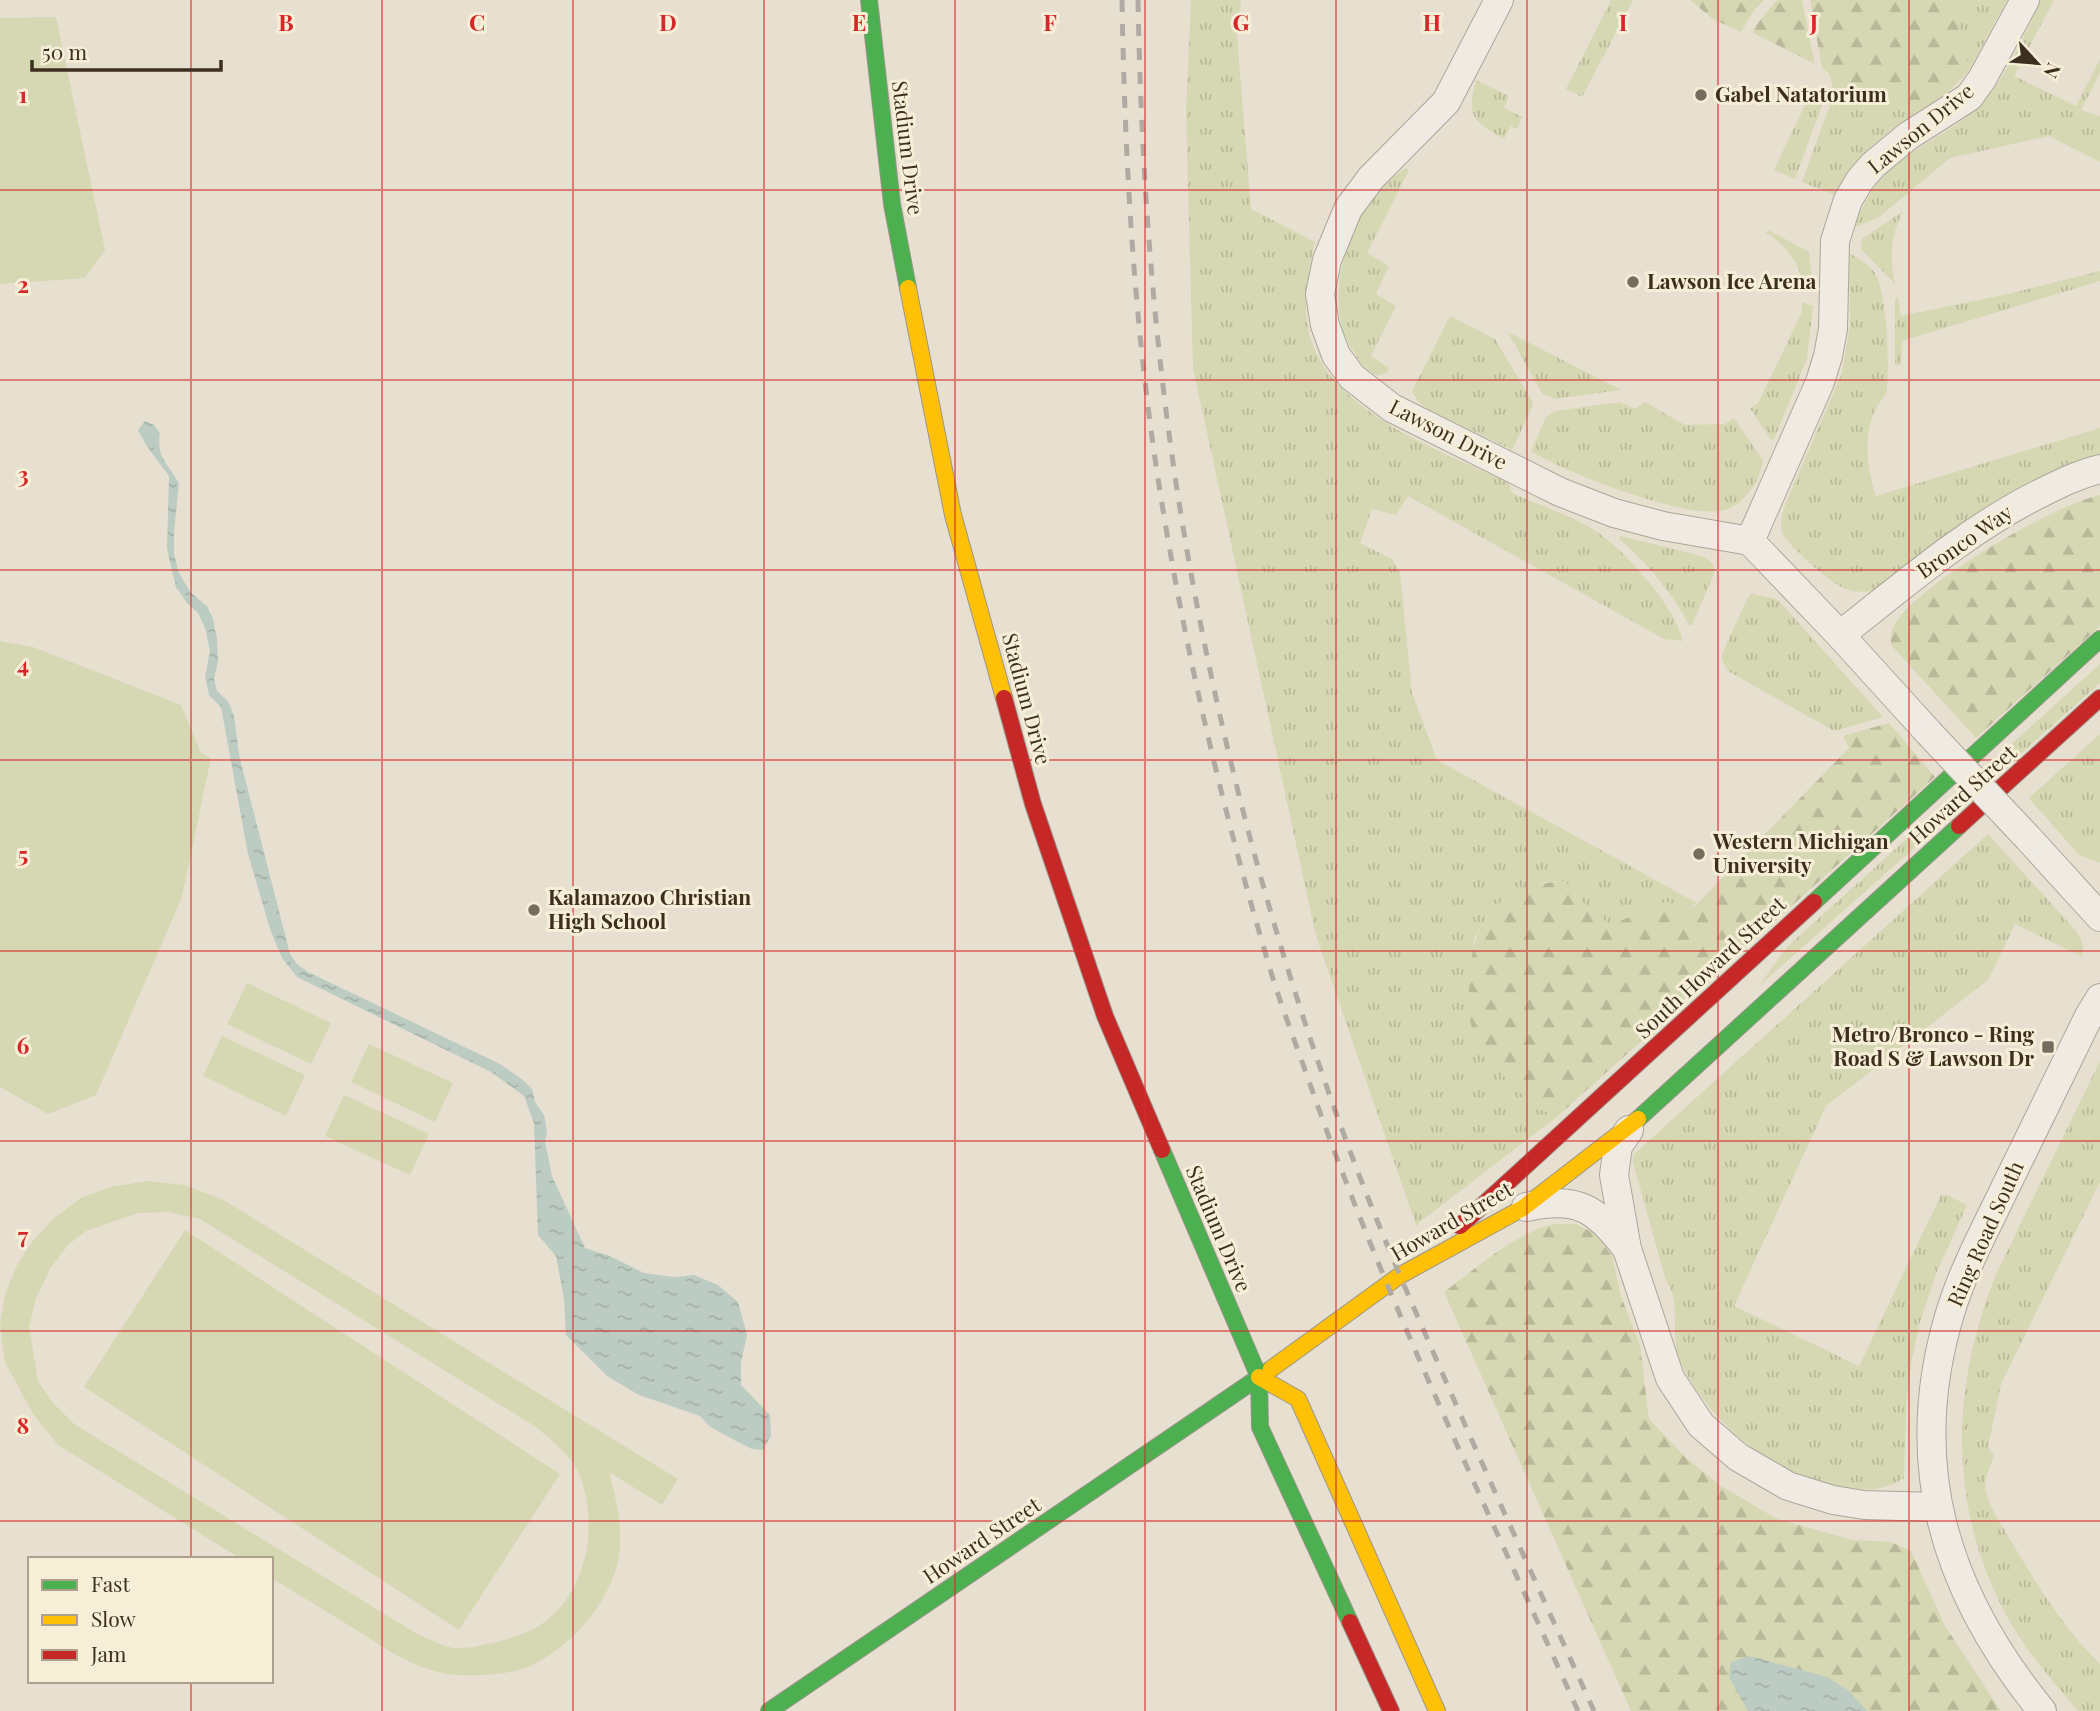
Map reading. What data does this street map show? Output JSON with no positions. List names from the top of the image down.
{
  "streets": {
    "street": [
      "Lawson Drive",
      "Stadium Drive",
      "Bronco Way",
      "Howard Street",
      "South Howard Street",
      "Ring Road South"
    ]
  },
  "crossings": [
    ["Stadium Drive", "Howard Street"],
    ["Howard Street", "South Howard Street"]
  ],
  "places": {
    "other": [
      "Gabel Natatorium",
      "Lawson Ice Arena",
      "Western Michigan University",
      "Kalamazoo Christian High School"
    ],
    "transit": ["Metro/Bronco - Ring Road S & Lawson Dr"]
  },
  "legend": ["Fast", "Slow", "Jam"],
  "scale_bar": "50 m",
  "north": "bottom right",
  "grid": {
    "columns": [
      "B",
      "C",
      "D",
      "E",
      "F",
      "G",
      "H",
      "I",
      "J"
    ],
    "rows": [
      "1",
      "2",
      "3",
      "4",
      "5",
      "6",
      "7",
      "8"
    ]
  }
}
